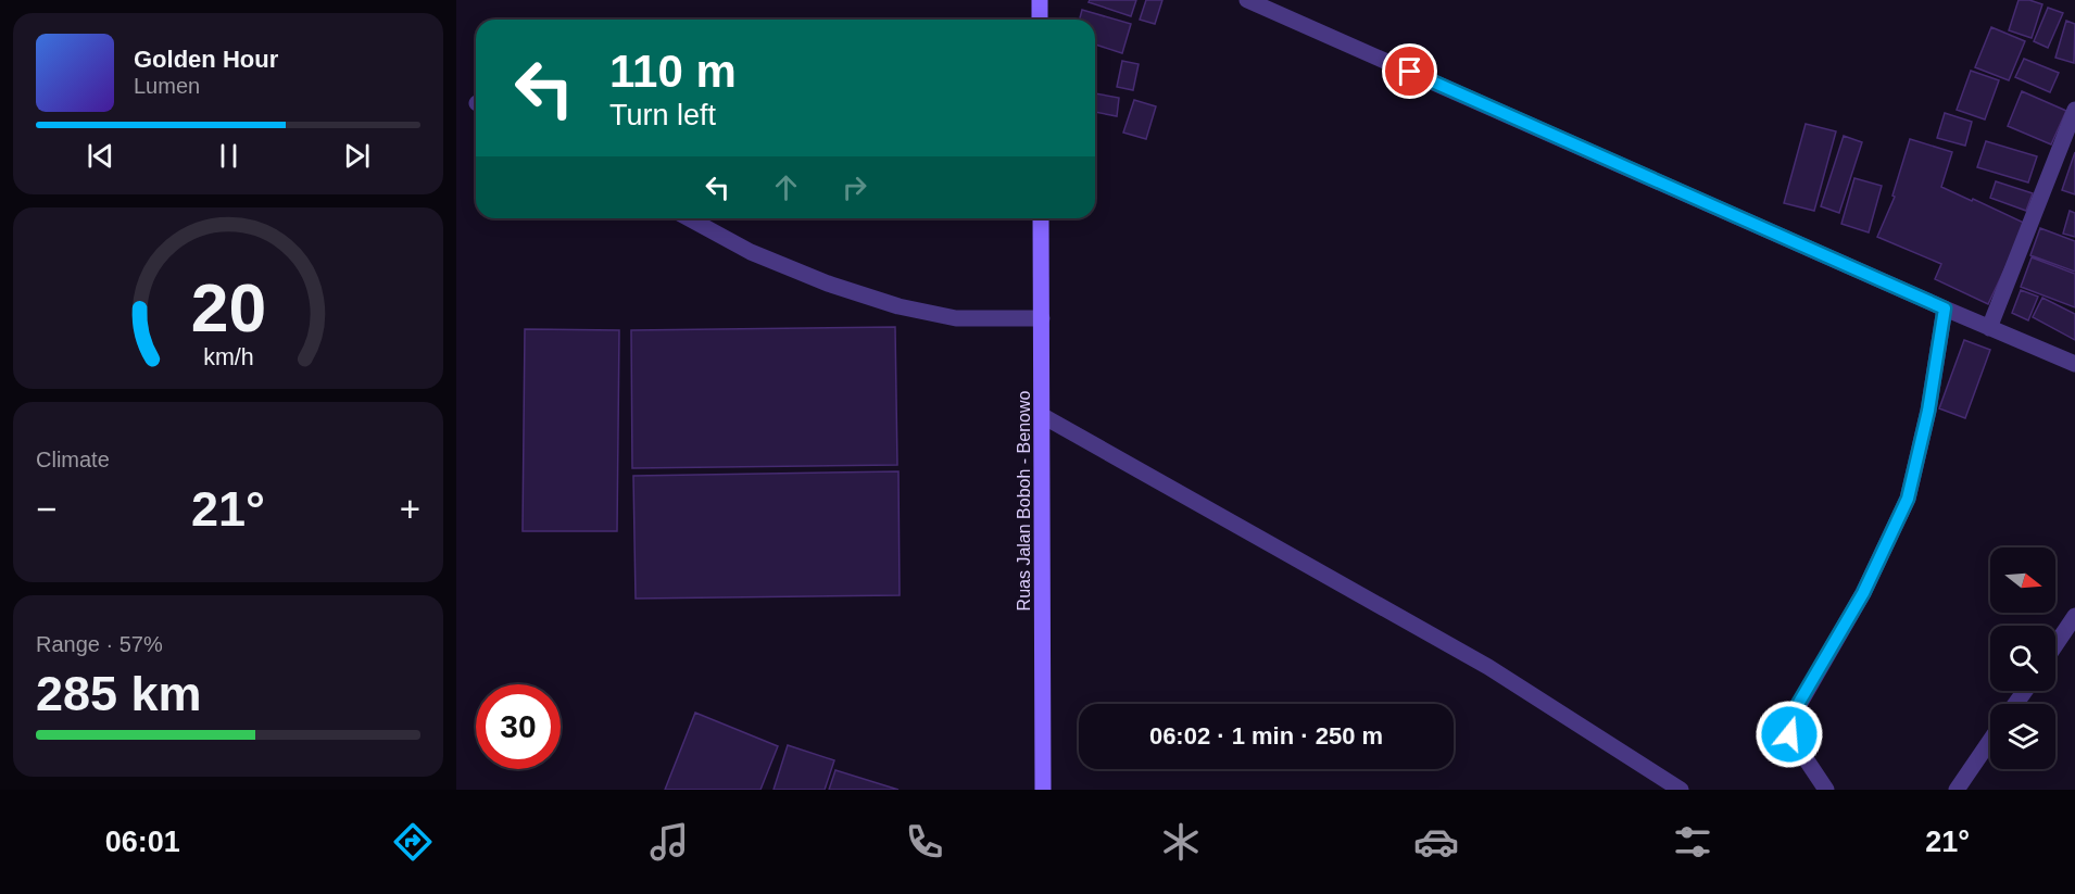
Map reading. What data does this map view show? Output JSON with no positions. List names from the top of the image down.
{
  "streets": {
    "main road": ["Ruas Jalan Boboh - Benowo"]
  },
  "north": "right",
  "page": {
    "turn": ["110 m", "Turn left"],
    "song": ["Golden Hour", "Lumen"],
    "tile": [
      "Climate",
      ["Range · 57%", "285 km"]
    ],
    "heat": ["−", "21°", "+"],
    "limit": "30",
    "trip": "06:02 · 1 min · 250 m",
    "tabs": ["06:01", "21°"],
    "gauge": ["20", "km/h"]
  }
}
